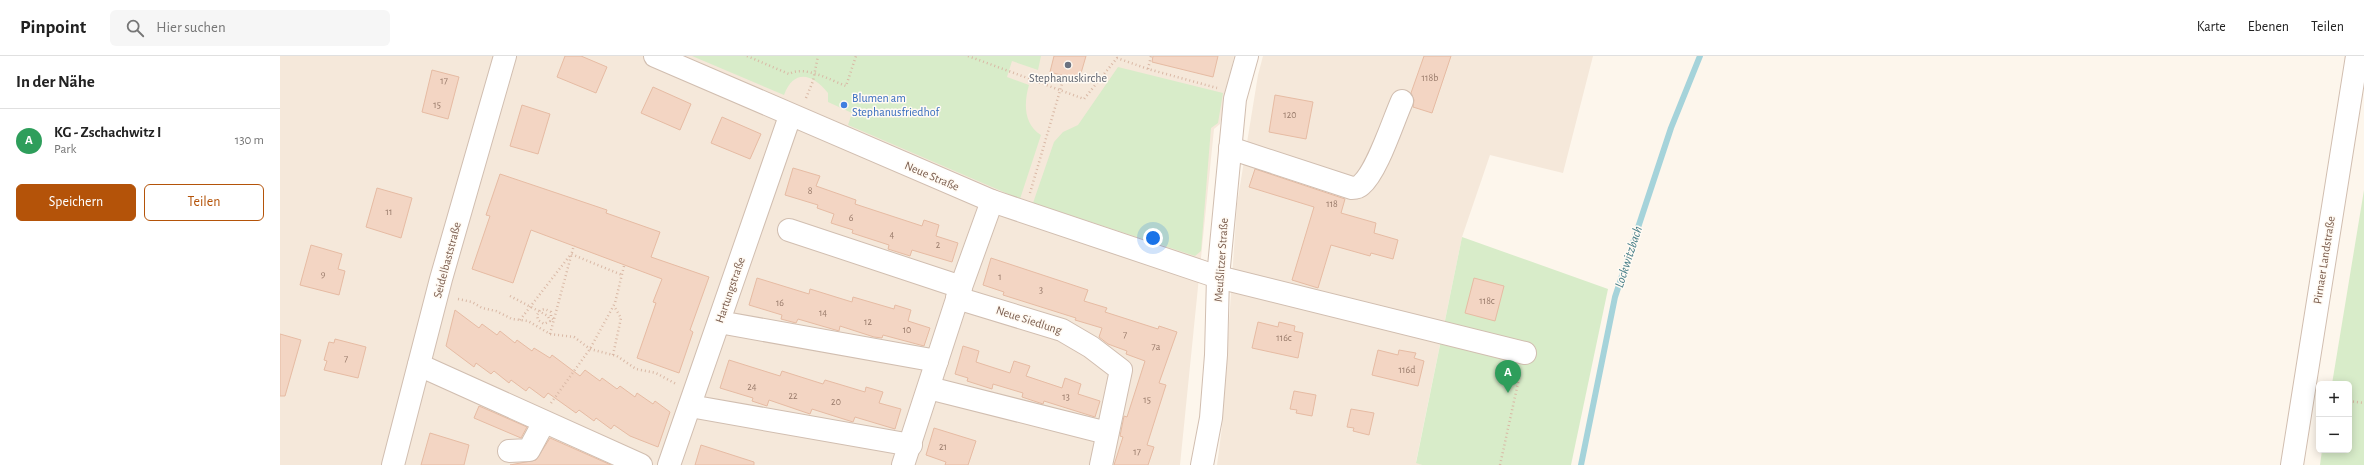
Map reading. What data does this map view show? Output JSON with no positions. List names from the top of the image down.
{
  "streets": {
    "street": [
      "Neue Straße",
      "Seidelbaststraße",
      "Meußlitzer Straße",
      "Pirnaer Landstraße",
      "Hartungstraße",
      "Neue Siedlung"
    ]
  },
  "crossings": [
    ["Neue Straße", "Meußlitzer Straße"],
    ["Neue Straße", "Hartungstraße"]
  ],
  "water": ["Lockwitzbach"],
  "places": ["Stephanuskirche", "Blumen am Stephanusfriedhof"],
  "house_numbers": [
    "118b",
    "17",
    "15",
    "120",
    "8",
    "118",
    "11",
    "6",
    "4",
    "2",
    "9",
    "1",
    "3",
    "118c",
    "16",
    "14",
    "12",
    "10",
    "7",
    "116c",
    "7a",
    "7",
    "116d",
    "24",
    "22",
    "13",
    "15",
    "20",
    "21",
    "17"
  ],
  "page": {
    "header": "Pinpoint",
    "search": "Hier suchen",
    "nav": ["Karte", "Ebenen", "Teilen"],
    "heading": "In der Nähe",
    "list": [
      {
        "mark": "A",
        "name": "KG - Zschachwitz I",
        "note": "Park",
        "value": "130 m"
      }
    ],
    "buttons": ["Speichern", "Teilen"],
    "pins": "A",
    "map_buttons": ["+", "−"]
  }
}
